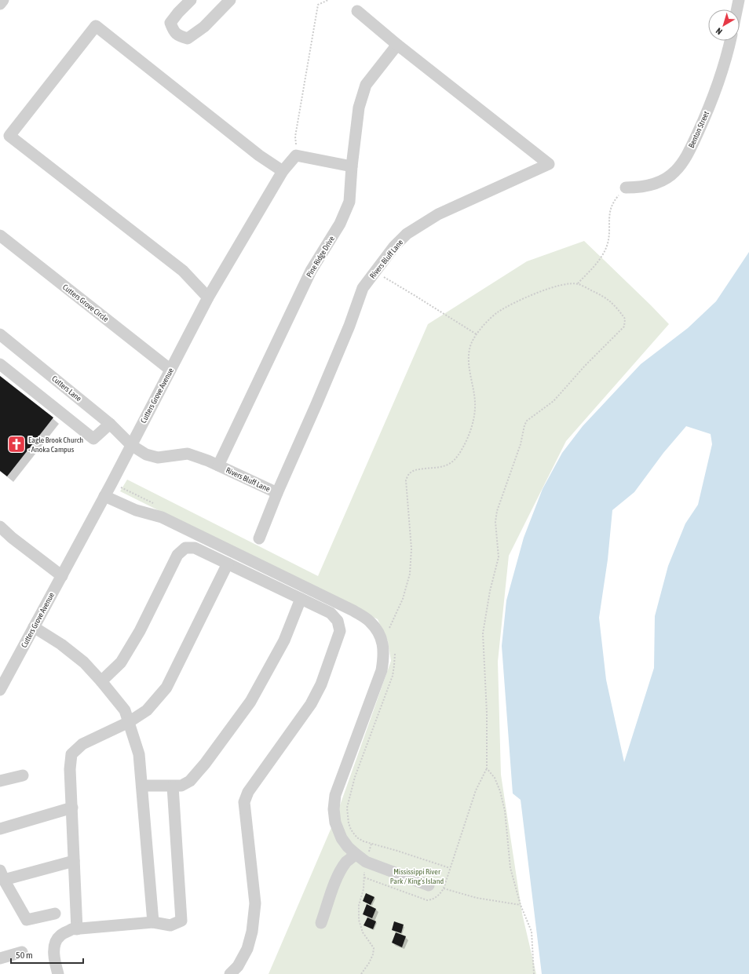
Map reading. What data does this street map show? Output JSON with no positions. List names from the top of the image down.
{
  "streets": {
    "street": [
      "Benton Street",
      "Pine Ridge Drive",
      "Rivers Bluff Lane",
      "Cutters Grove Circle",
      "Cutters Lane",
      "Cutters Grove Avenue"
    ]
  },
  "crossings": [
    ["Pine Ridge Drive", "Rivers Bluff Lane"],
    ["Rivers Bluff Lane", "Cutters Lane"],
    ["Rivers Bluff Lane", "Cutters Grove Avenue"],
    ["Cutters Grove Circle", "Cutters Grove Avenue"],
    ["Cutters Lane", "Cutters Grove Avenue"]
  ],
  "parks": ["Mississippi River Park / King's Island"],
  "places": {
    "church": ["Eagle Brook Church - Anoka Campus"]
  },
  "scale_bar": "50 m",
  "north": "bottom left"
}
